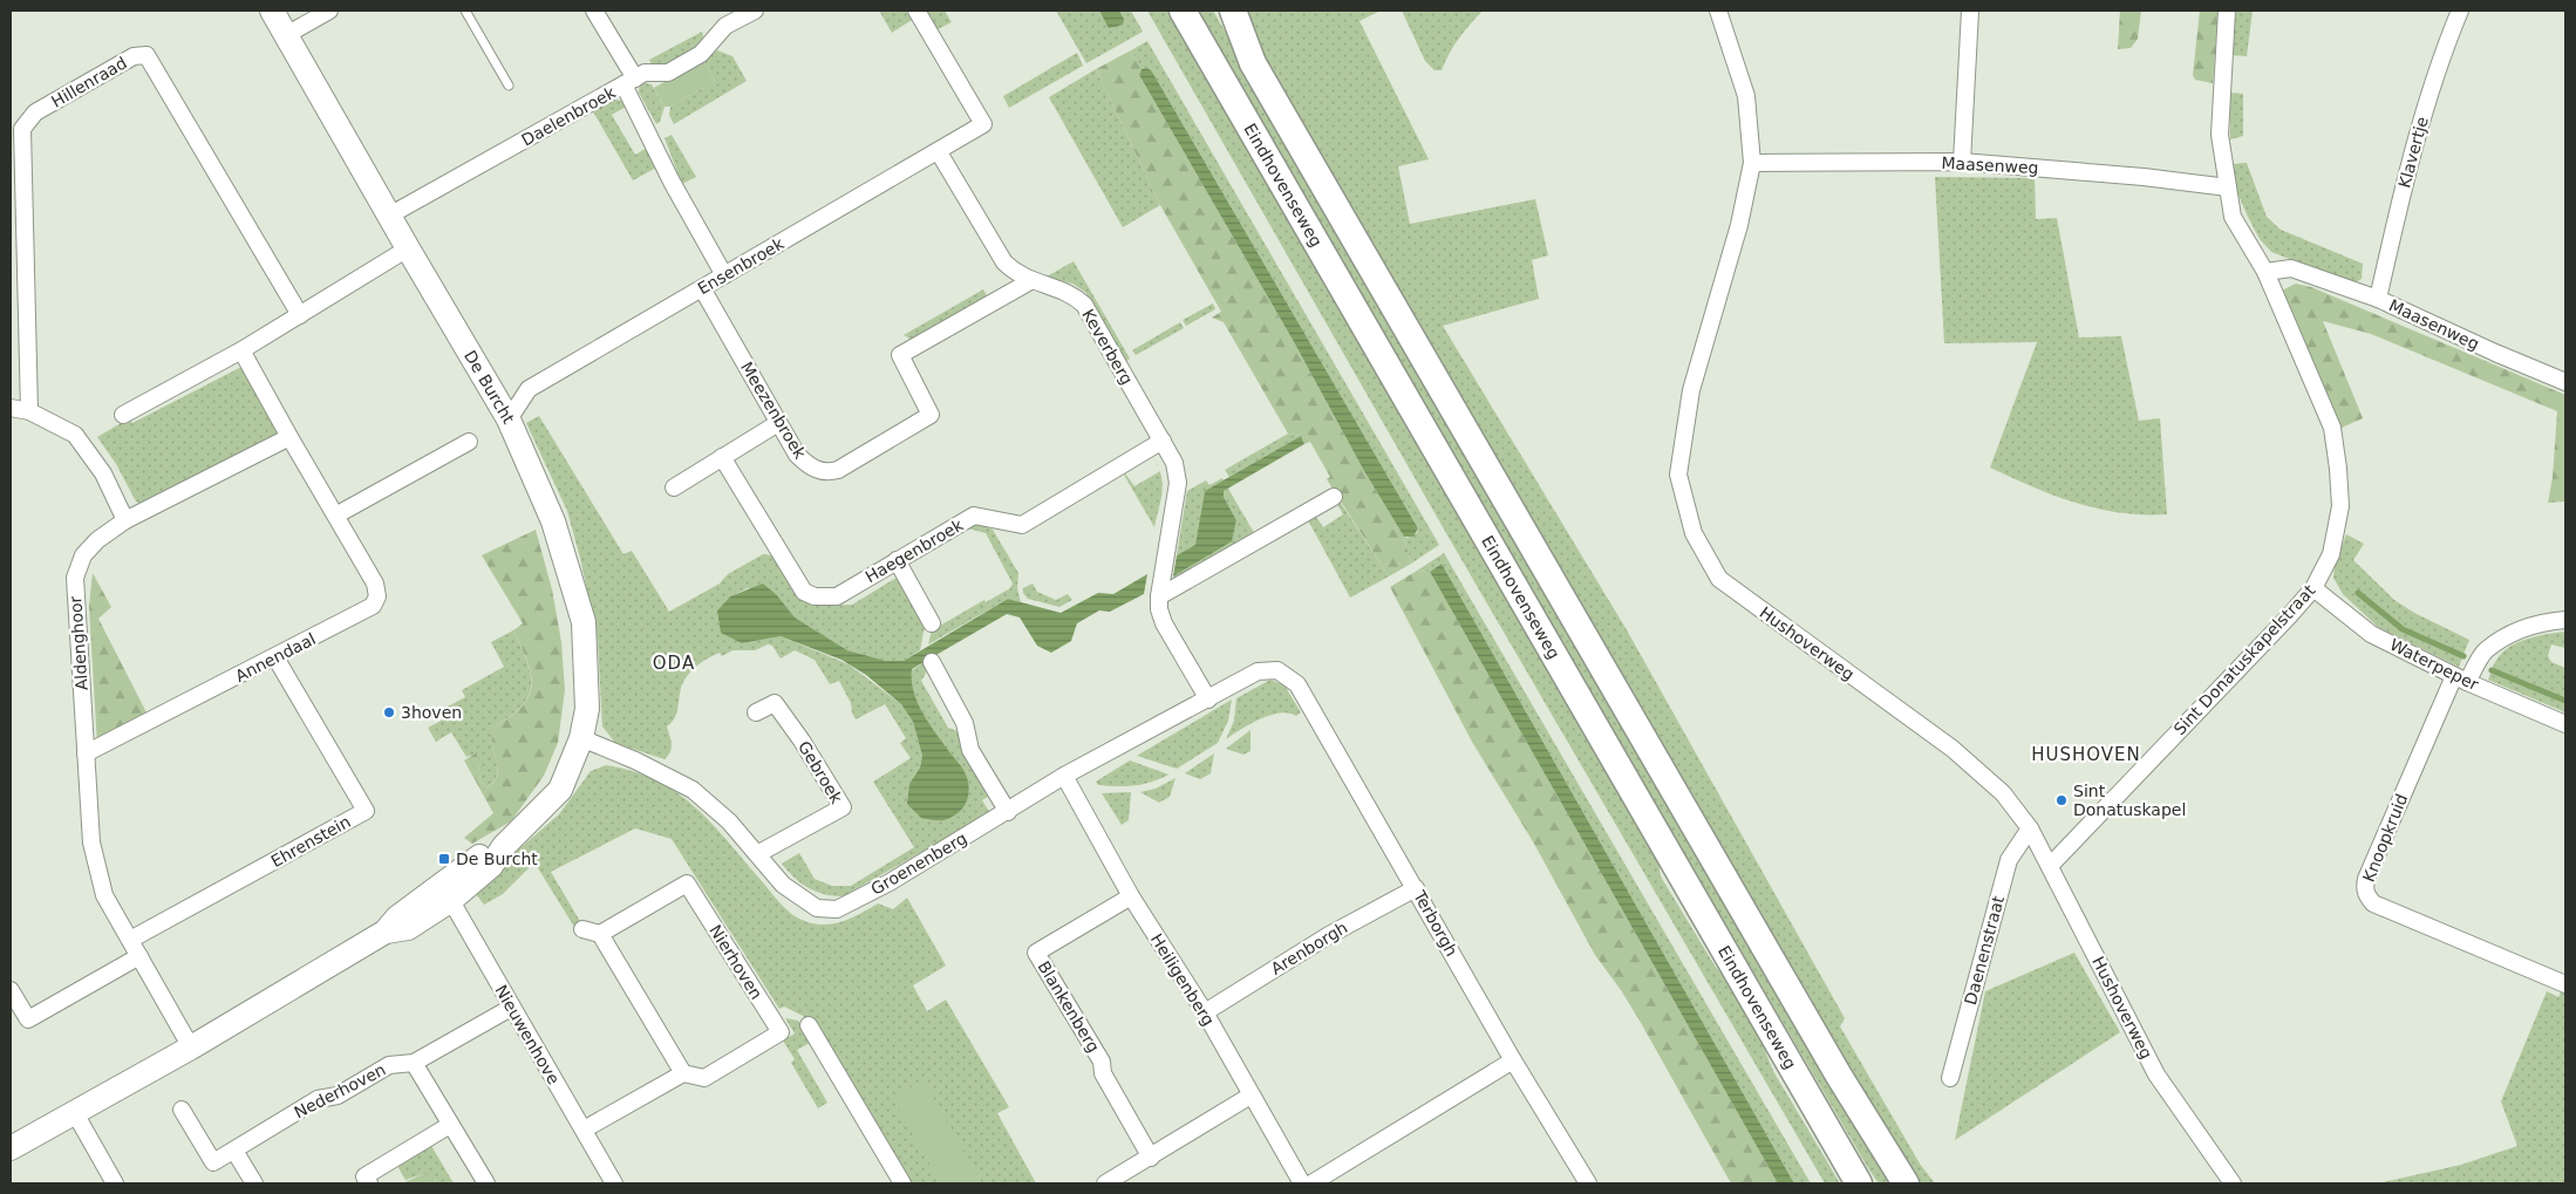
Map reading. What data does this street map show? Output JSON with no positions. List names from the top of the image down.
{
  "streets": {
    "main road": ["Eindhovenseweg"],
    "street": [
      "Hillenraad",
      "Daelenbroek",
      "Klavertje",
      "Maasenweg",
      "Ensenbroek",
      "Keverberg",
      "De Burcht",
      "Meezenbroek",
      "Haegenbroek",
      "Aldenghoor",
      "Hushoverweg",
      "Annendaal",
      "Sint Donatuskapelstraat",
      "Waterpeper",
      "Gebroek",
      "Knoopkruid",
      "Ehrenstein",
      "Groenenberg",
      "Terborgh",
      "Arenborgh",
      "Daenenstraat",
      "Nierhoven",
      "Heiligenberg",
      "Blankenberg",
      "Nieuwenhove",
      "Nederhoven"
    ]
  },
  "crossings": [
    ["Daelenbroek", "De Burcht"],
    ["Klavertje", "Maasenweg"],
    ["Maasenweg", "Hushoverweg"],
    ["Maasenweg", "Sint Donatuskapelstraat"],
    ["Ensenbroek", "Keverberg"],
    ["Ensenbroek", "De Burcht"],
    ["Ensenbroek", "Meezenbroek"],
    ["Keverberg", "Meezenbroek"],
    ["Keverberg", "Haegenbroek"],
    ["Keverberg", "Groenenberg"],
    ["De Burcht", "Aldenghoor"],
    ["De Burcht", "Groenenberg"],
    ["De Burcht", "Nieuwenhove"],
    ["Aldenghoor", "Annendaal"],
    ["Aldenghoor", "Ehrenstein"],
    ["Hushoverweg", "Sint Donatuskapelstraat"],
    ["Hushoverweg", "Daenenstraat"],
    ["Annendaal", "Ehrenstein"],
    ["Sint Donatuskapelstraat", "Waterpeper"],
    ["Waterpeper", "Knoopkruid"],
    ["Gebroek", "Groenenberg"],
    ["Groenenberg", "Terborgh"],
    ["Groenenberg", "Heiligenberg"],
    ["Terborgh", "Arenborgh"],
    ["Arenborgh", "Heiligenberg"],
    ["Heiligenberg", "Blankenberg"],
    ["Nieuwenhove", "Nederhoven"]
  ],
  "districts": ["ODA", "HUSHOVEN"],
  "places": {
    "other": ["3hoven", "Sint Donatuskapel"],
    "transit": ["De Burcht"]
  }
}
